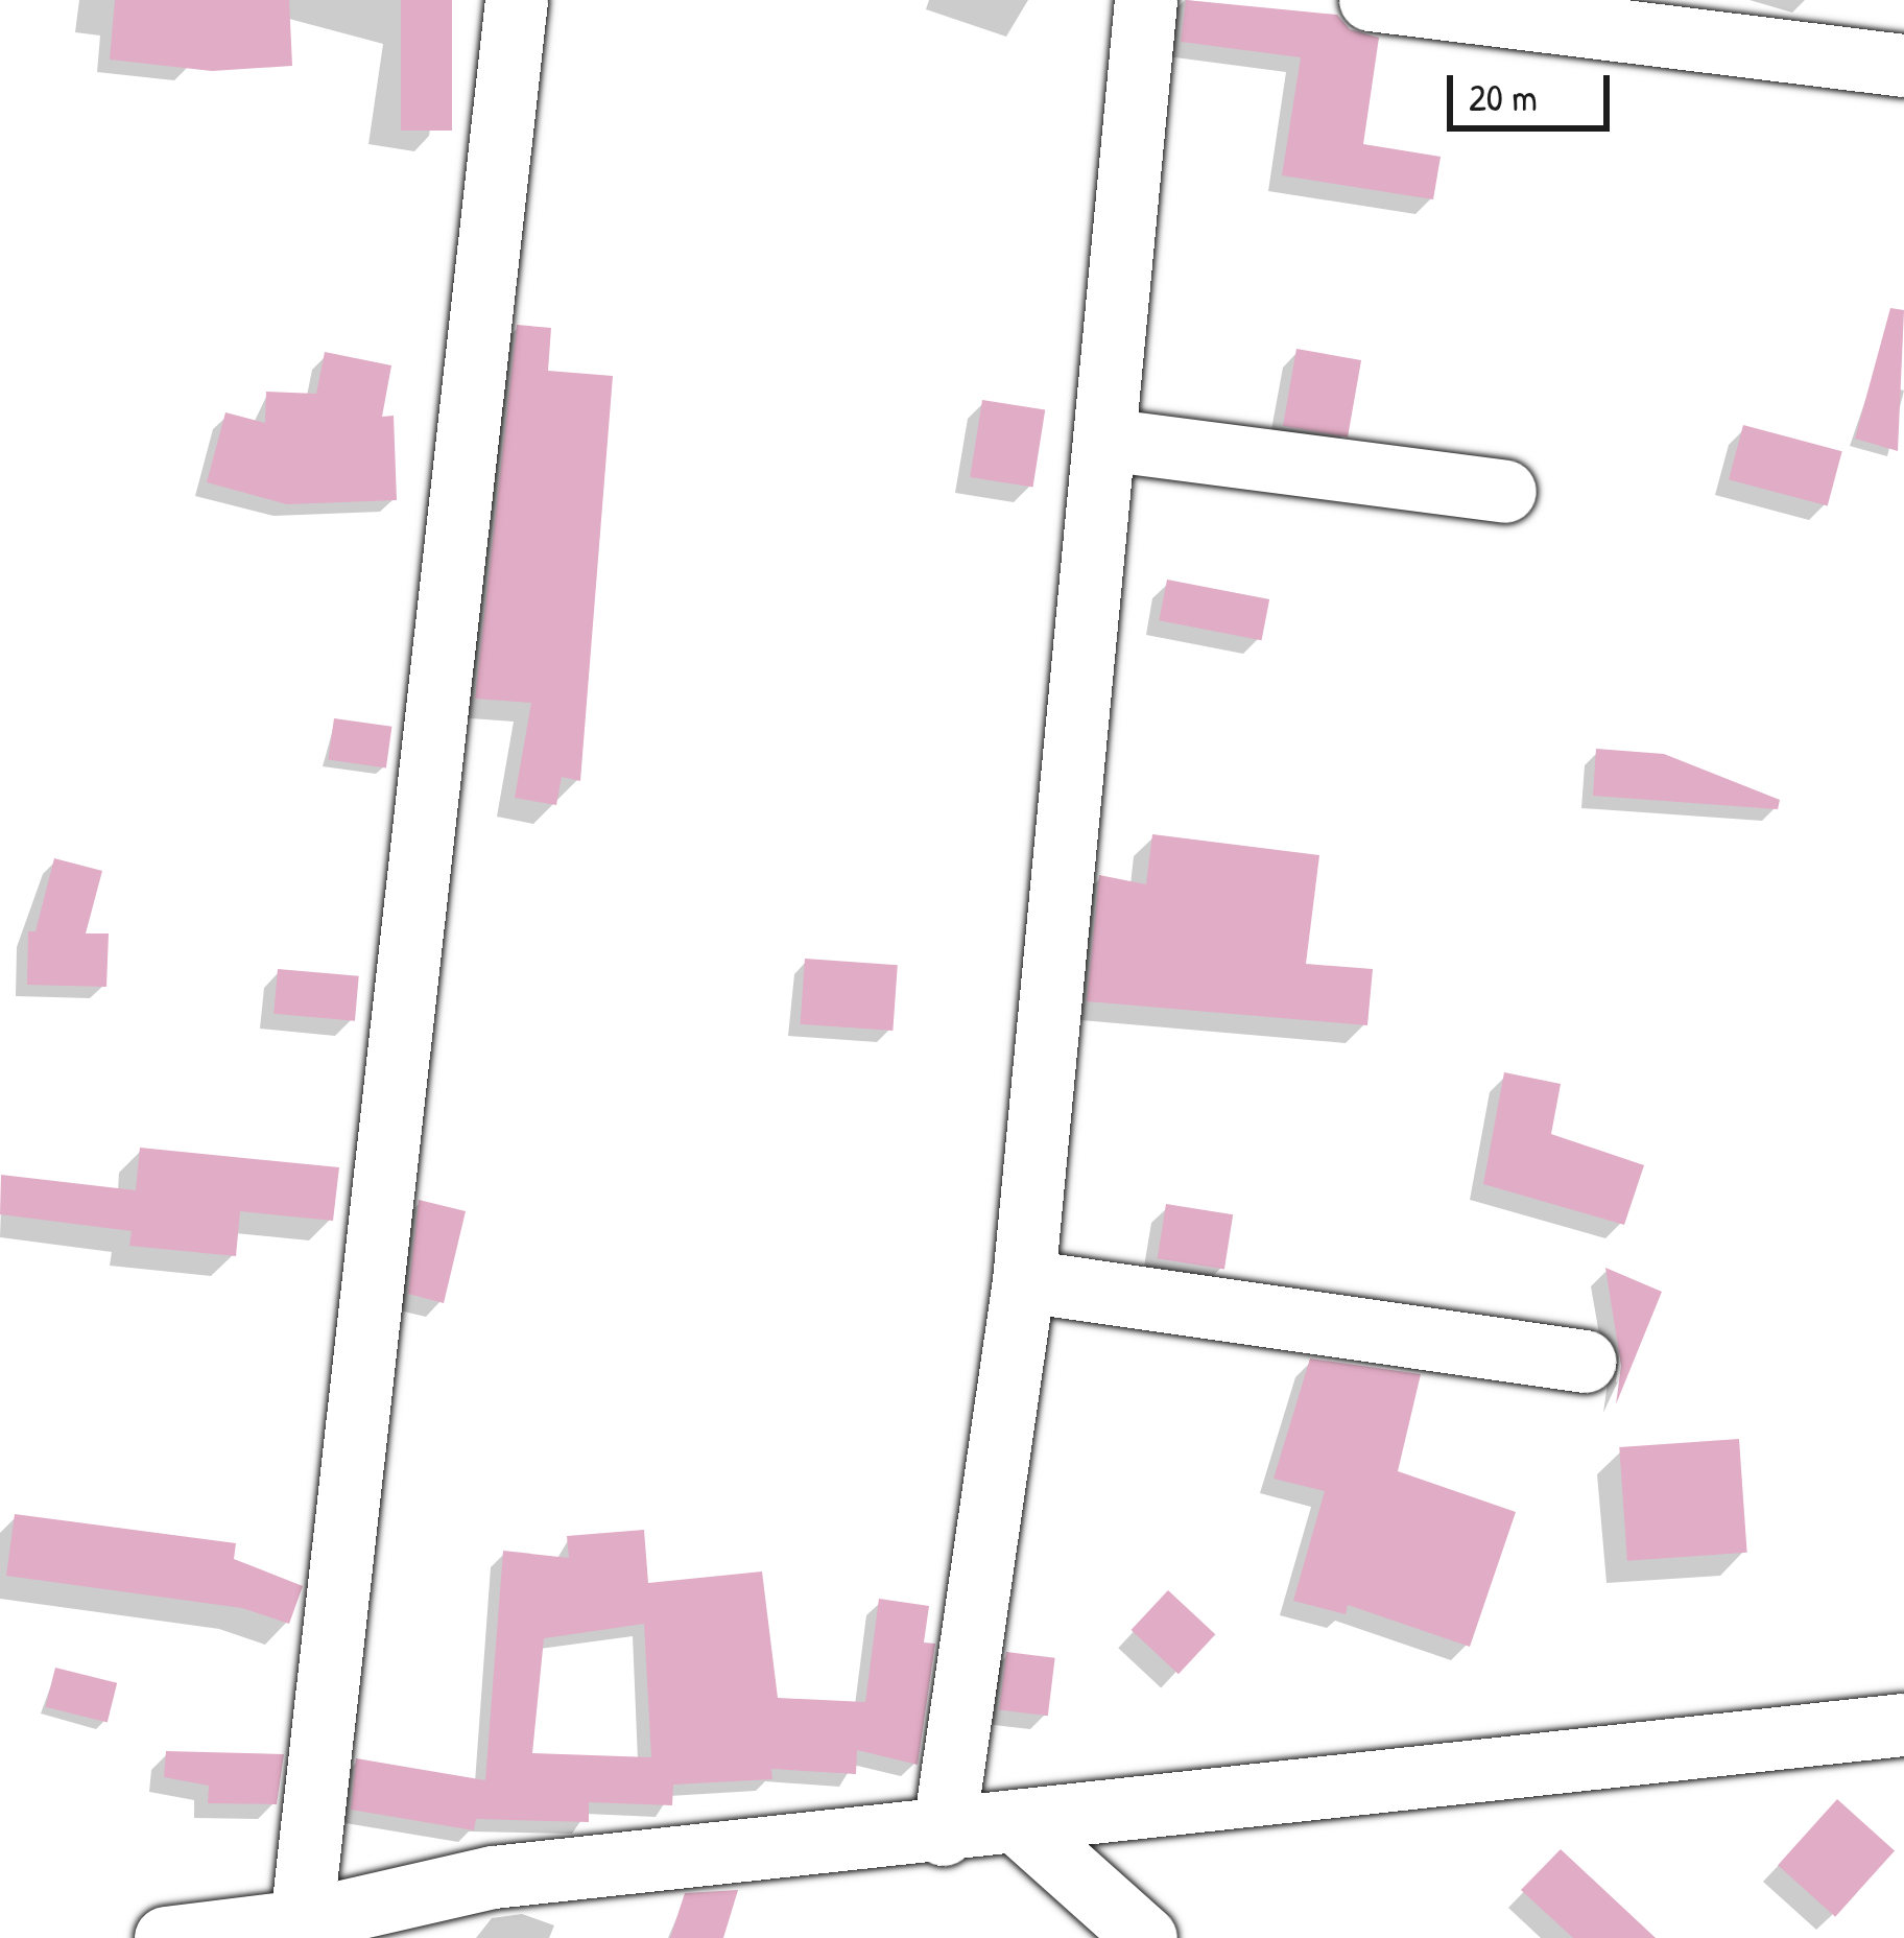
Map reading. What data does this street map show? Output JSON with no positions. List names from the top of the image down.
{
  "scale_bar": "20 m"
}
